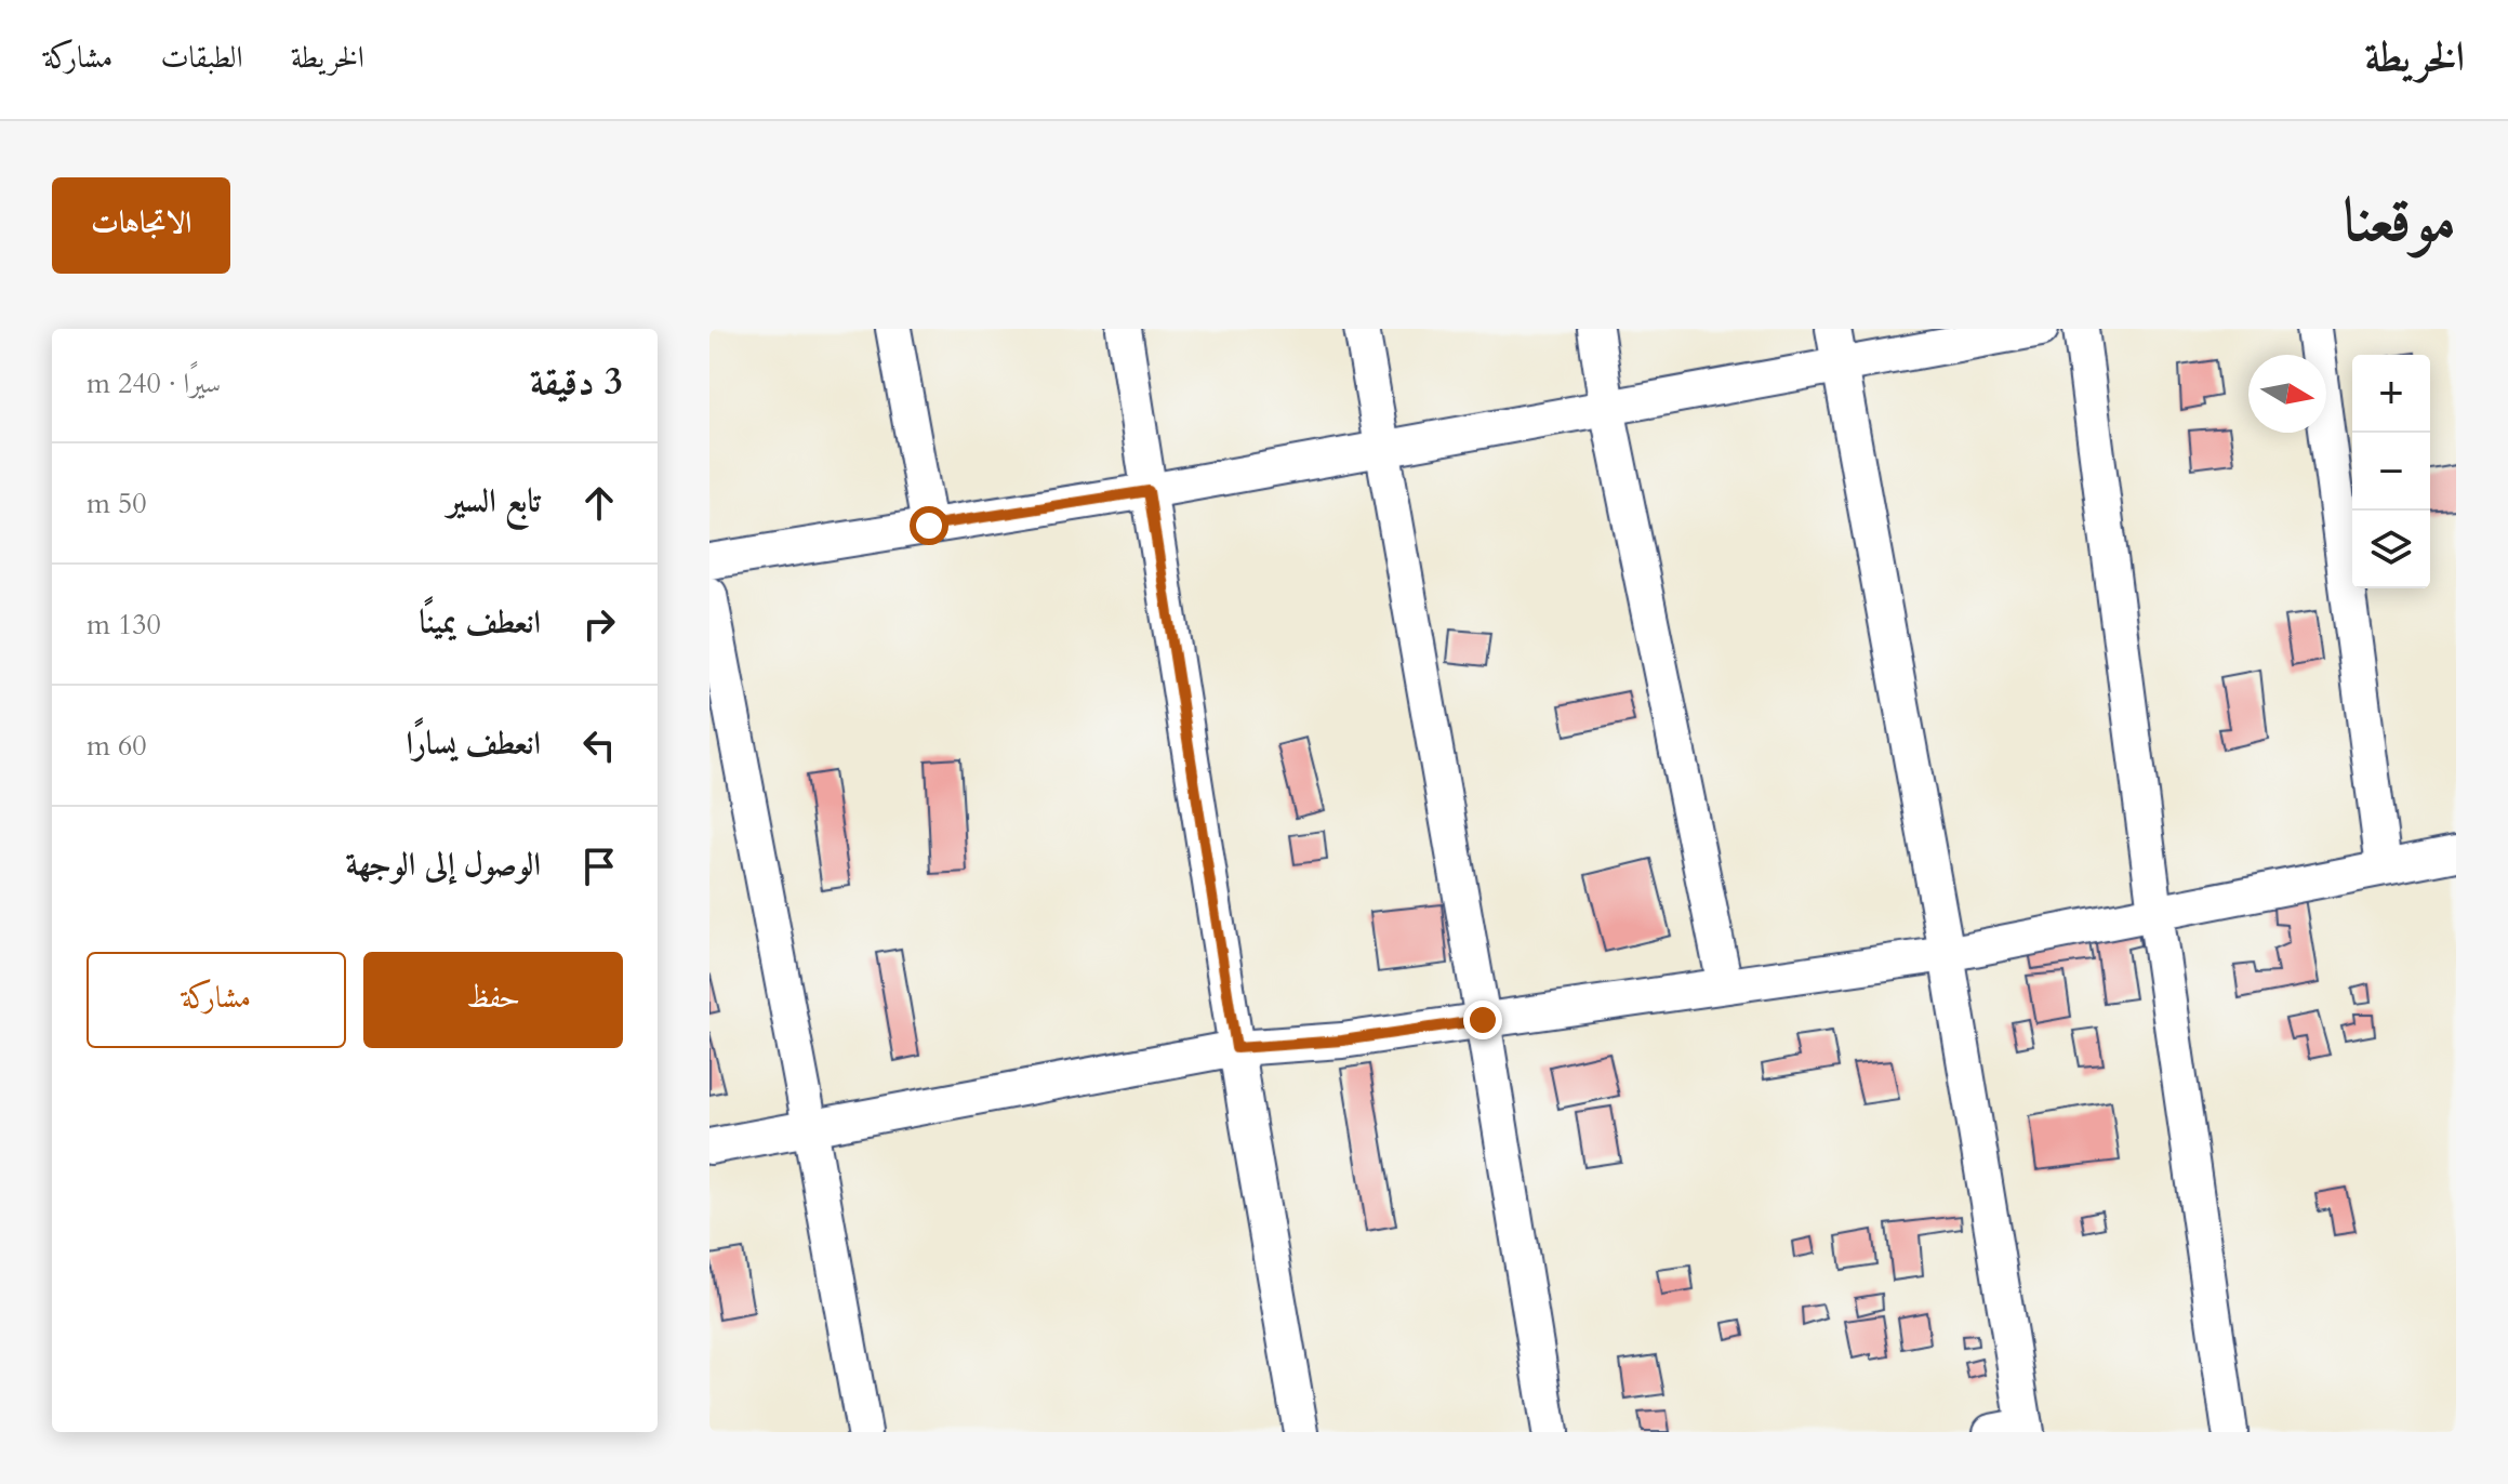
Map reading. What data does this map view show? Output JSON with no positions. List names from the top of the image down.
{
  "north": "right",
  "page": {
    "header": "الخريطة",
    "nav": ["الخريطة", "الطبقات", "مشاركة"],
    "title": "موقعنا",
    "buttons": [
      "الاتجاهات",
      ["حفظ", "مشاركة"]
    ],
    "heading": ["3 دقيقة", "سيرًا · 240 m"],
    "map_buttons": ["+", "−"],
    "list": [
      ["تابع السير", "50 m"],
      ["انعطف يمينًا", "130 m"],
      ["انعطف يسارًا", "60 m"],
      "الوصول إلى الوجهة"
    ]
  }
}
